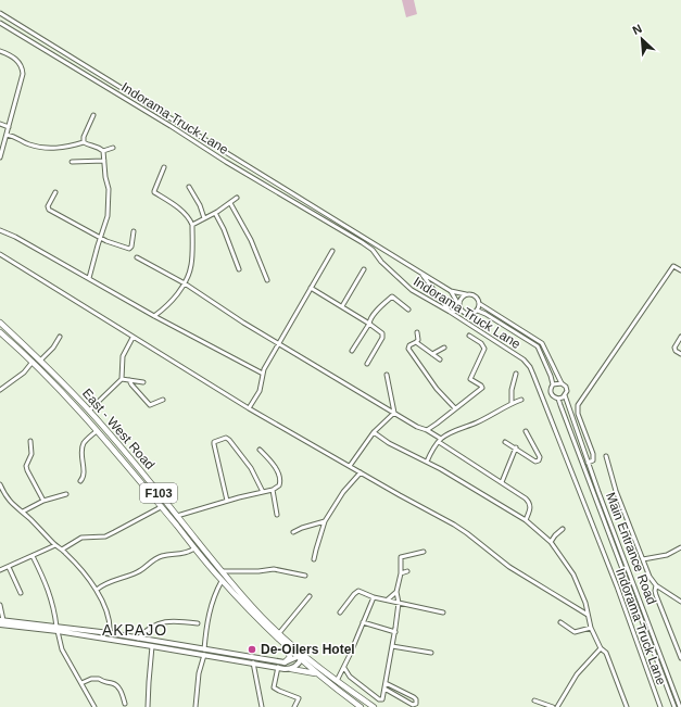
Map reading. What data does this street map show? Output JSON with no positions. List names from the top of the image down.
{
  "streets": {
    "main road": ["East - West Road", "F103"],
    "street": ["Indorama Truck Lane", "Main Entrance Road"]
  },
  "crossings": [
    ["East - West Road", "F103"]
  ],
  "districts": ["AKPAJO"],
  "places": ["De-Oilers Hotel"],
  "north": "top left"
}
